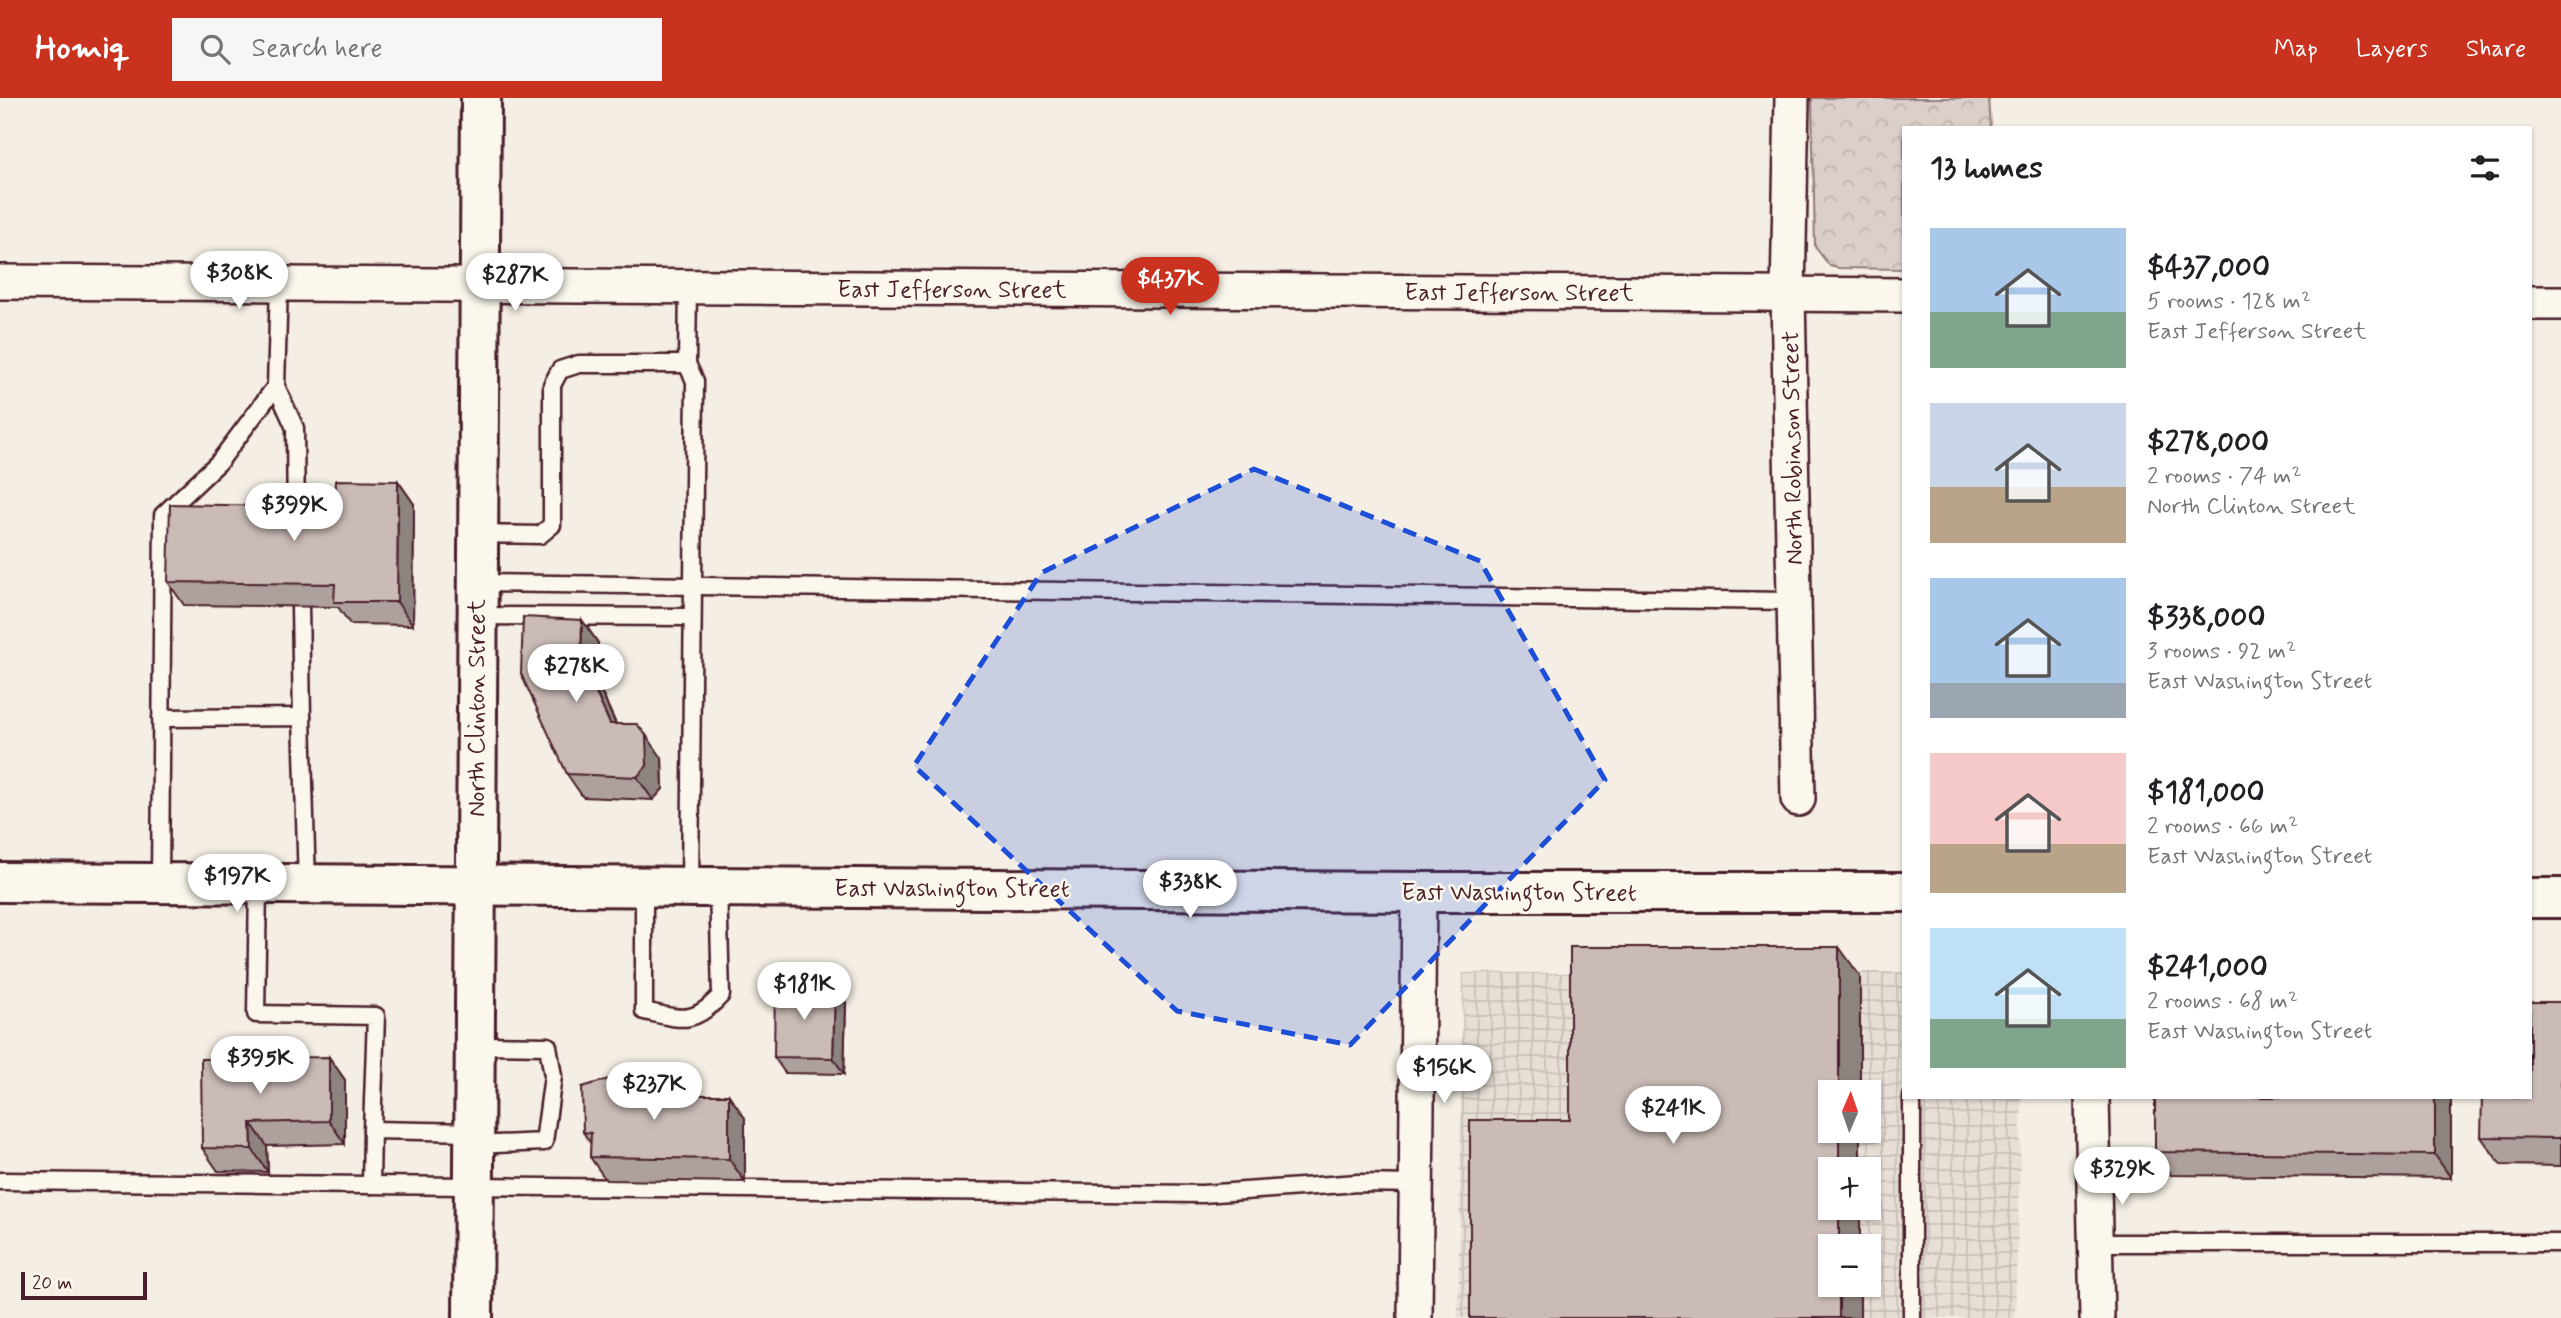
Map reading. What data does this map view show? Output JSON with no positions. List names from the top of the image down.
{
  "streets": {
    "main road": ["North Clinton Street", "East Washington Street"],
    "street": ["East Jefferson Street", "North Robinson Street"]
  },
  "crossings": [
    ["East Jefferson Street", "North Robinson Street"],
    ["East Jefferson Street", "North Clinton Street"],
    ["North Clinton Street", "East Washington Street"]
  ],
  "scale_bar": "20 m",
  "north": "top",
  "page": {
    "header": "Homiq",
    "search": "Search here",
    "nav": ["Map", "Layers", "Share"],
    "heading": "13 homes",
    "list": [
      {
        "name": "$437,000",
        "note": "5 rooms · 128 m² · East Jefferson Street"
      },
      {
        "name": "$278,000",
        "note": "2 rooms · 74 m² · North Clinton Street"
      },
      {
        "name": "$338,000",
        "note": "3 rooms · 92 m² · East Washington Street"
      },
      {
        "name": "$181,000",
        "note": "2 rooms · 66 m² · East Washington Street"
      },
      {
        "name": "$241,000",
        "note": "2 rooms · 68 m² · East Washington Street"
      }
    ],
    "price": [
      "$308K",
      "$287K",
      "$437K",
      "$399K",
      "$278K",
      "$197K",
      "$338K",
      "$181K",
      "$395K",
      "$156K",
      "$237K",
      "$241K",
      "$329K"
    ],
    "map_buttons": ["+", "−"],
    "scale": "20 m"
  }
}
